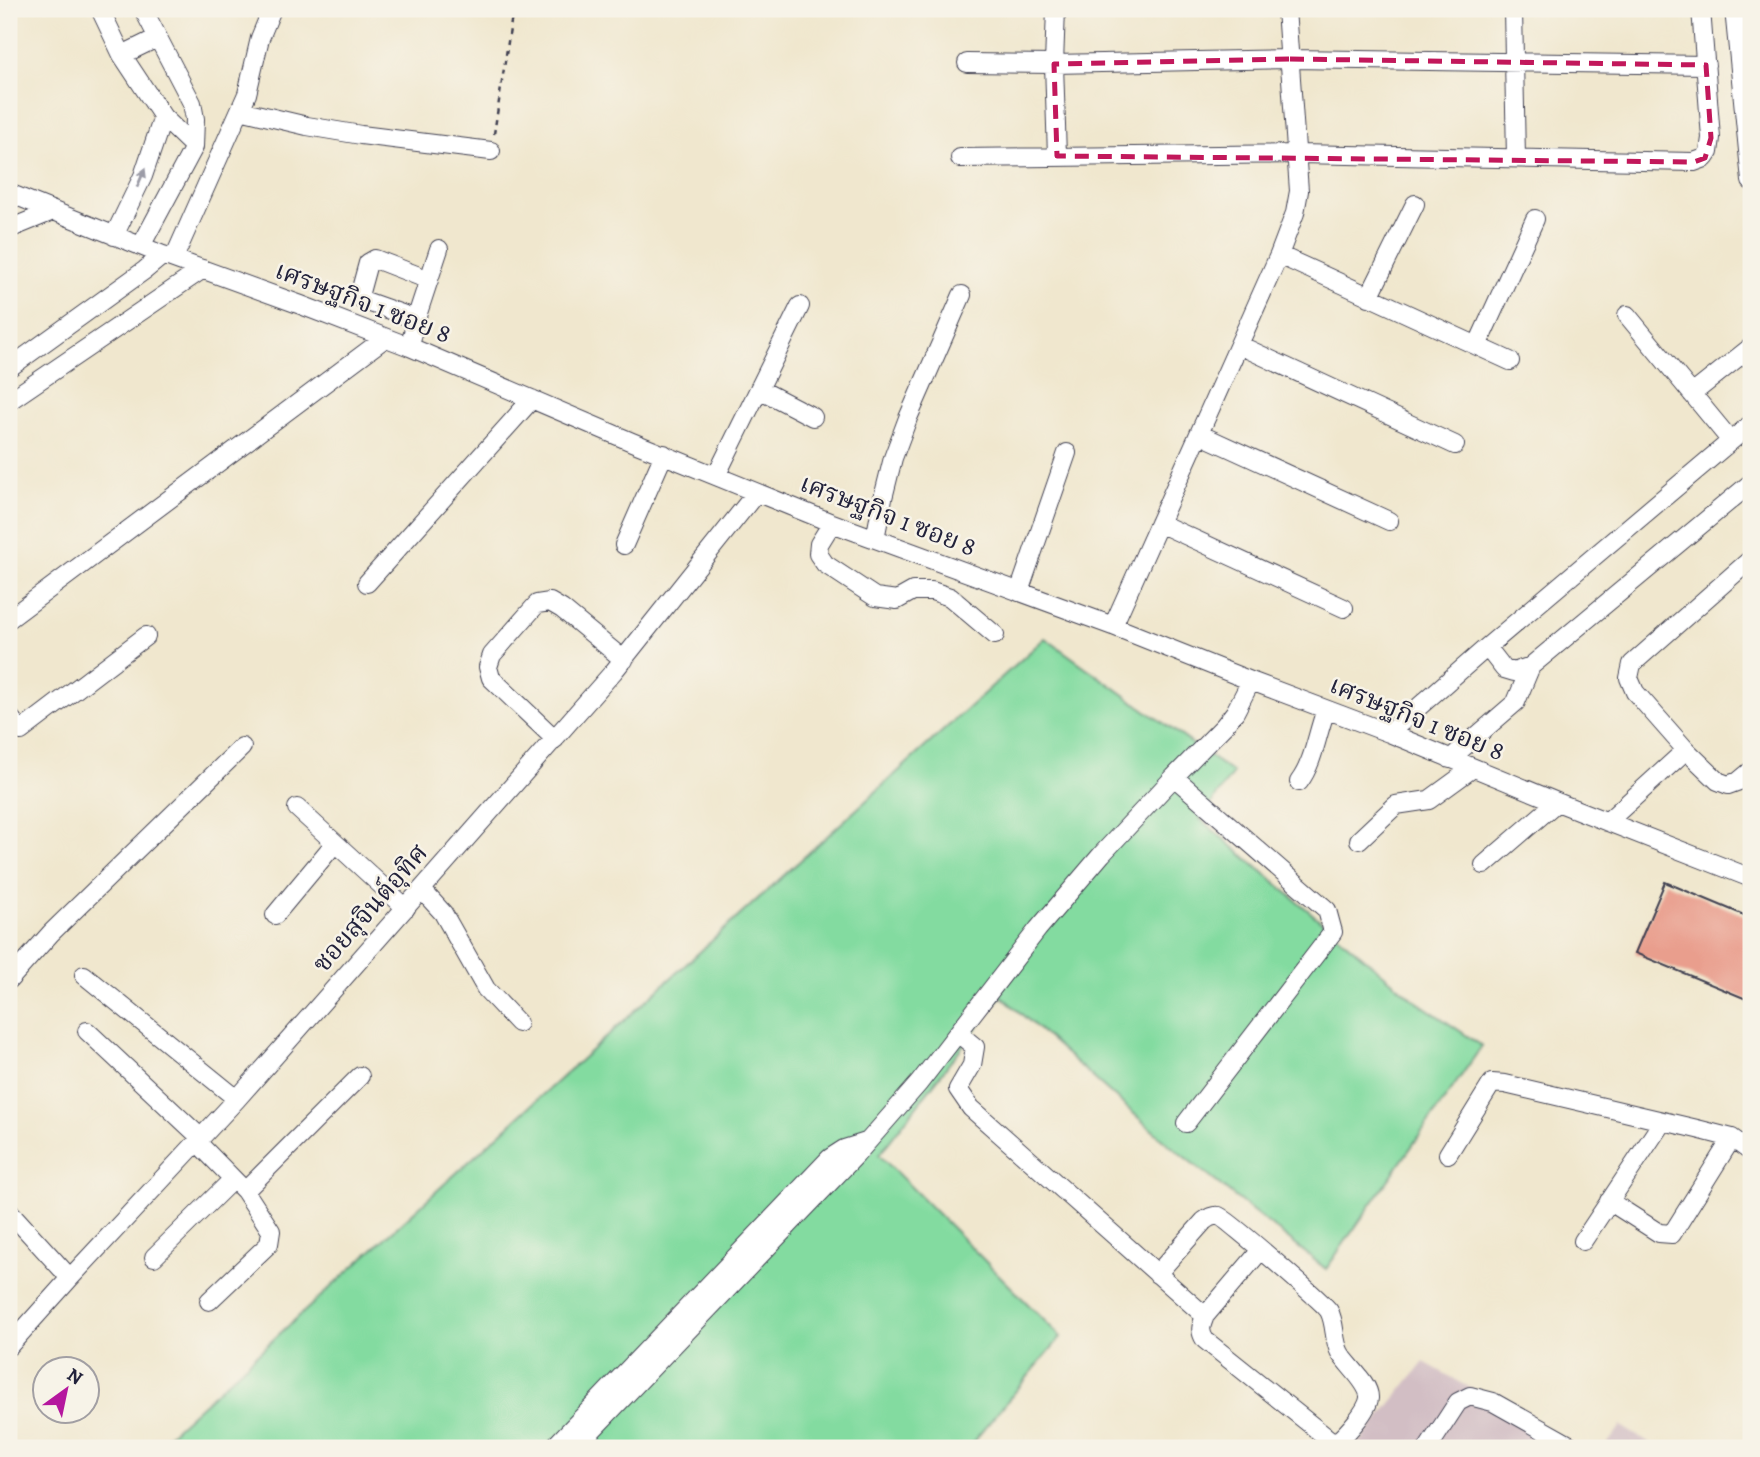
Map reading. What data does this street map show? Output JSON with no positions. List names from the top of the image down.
{
  "streets": {
    "street": ["เศรษฐกิจ 1 ซอย 8", "ซอยสุจินต์อุทิศ"]
  },
  "crossings": [
    ["เศรษฐกิจ 1 ซอย 8", "ซอยสุจินต์อุทิศ"]
  ],
  "north": "top right"
}
